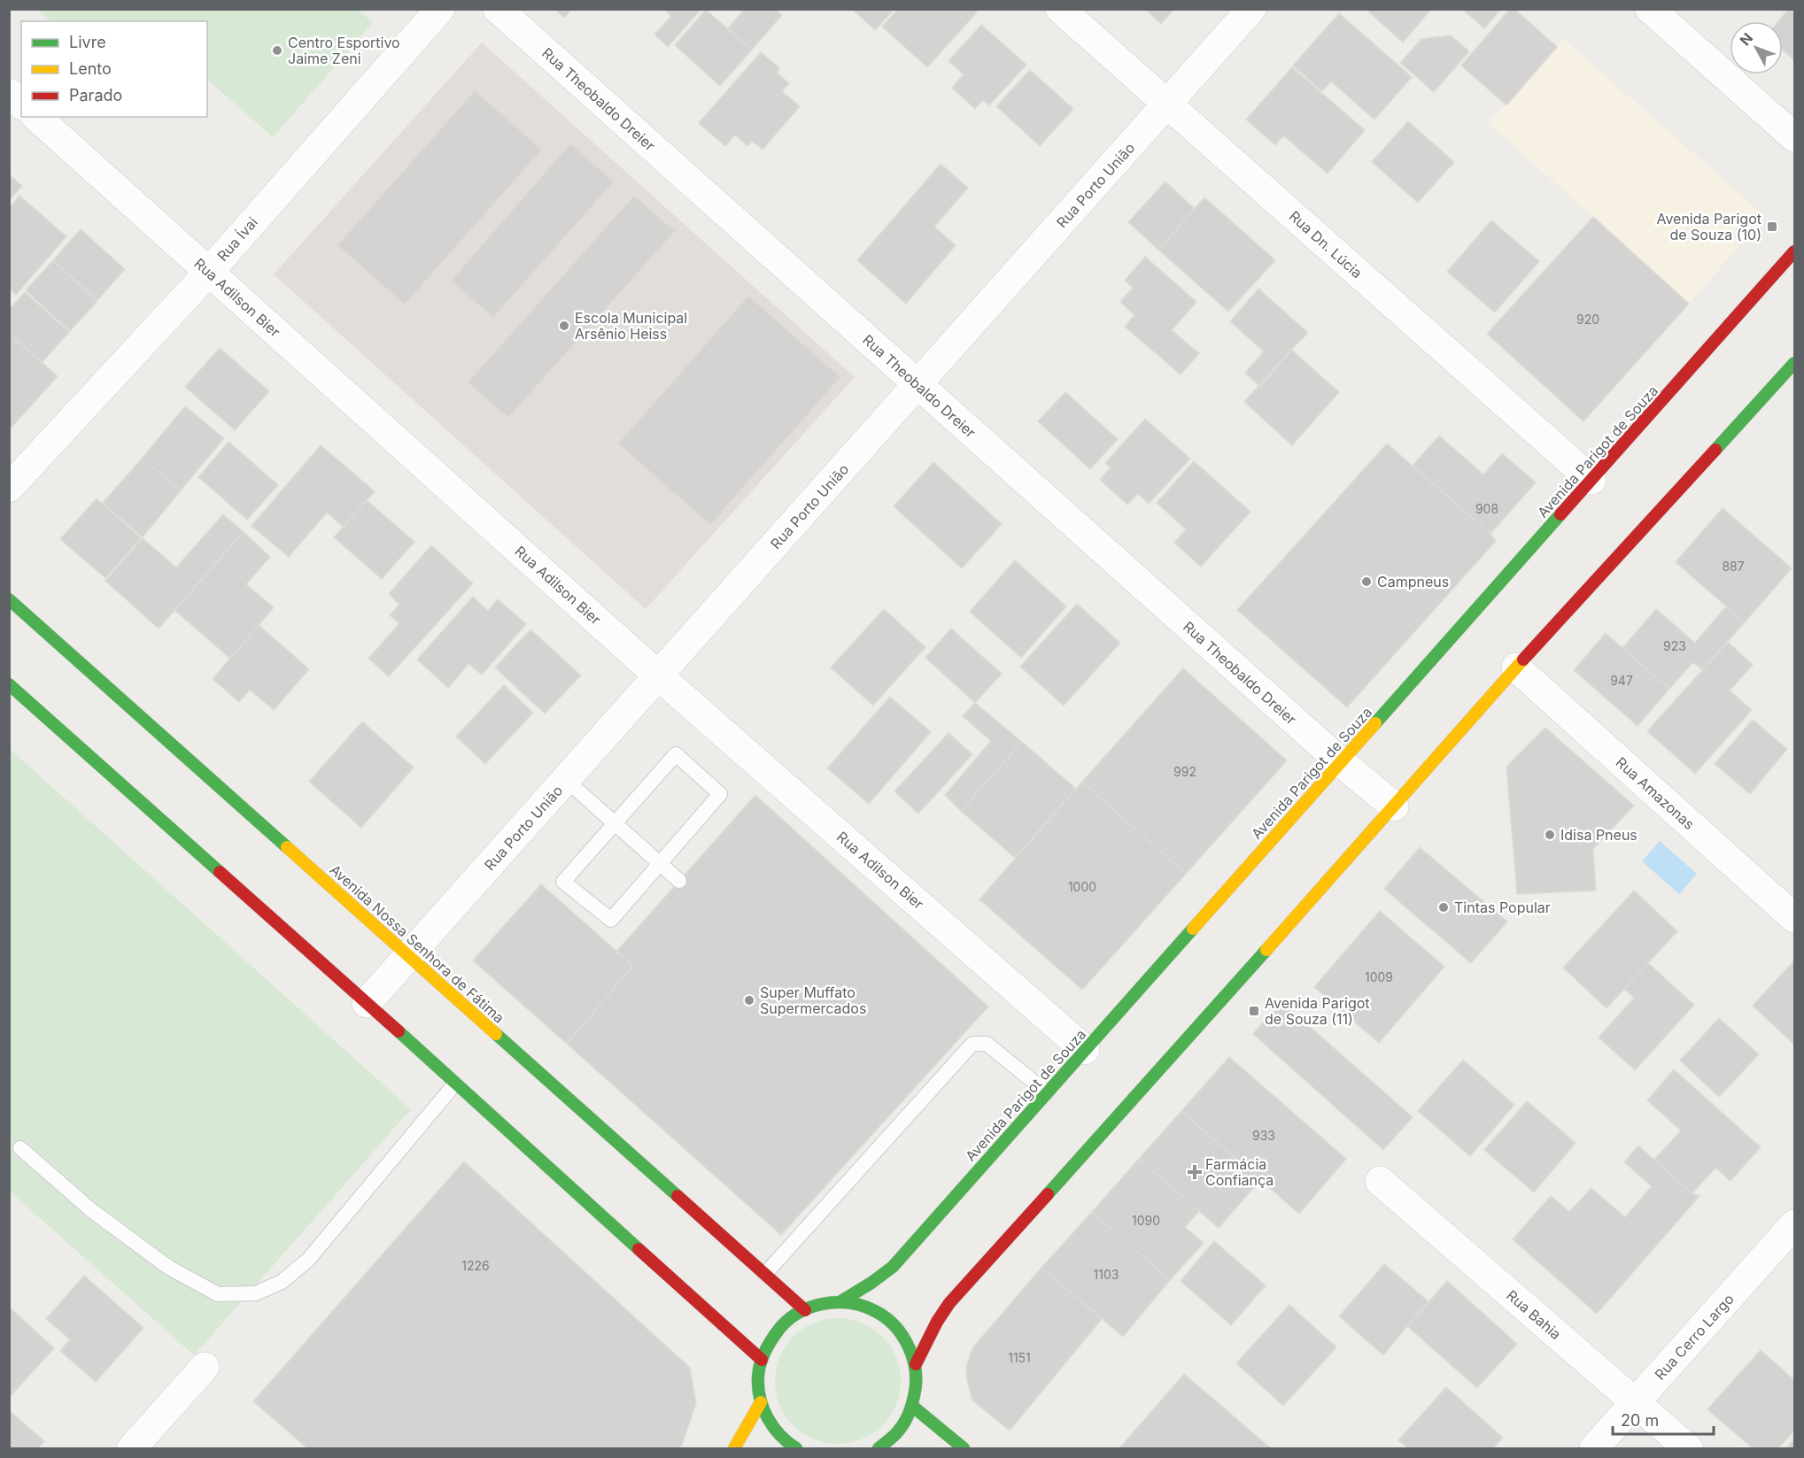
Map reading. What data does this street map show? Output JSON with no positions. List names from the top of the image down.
{
  "streets": {
    "main road": ["Avenida Parigot de Souza", "Avenida Nossa Senhora de Fátima"],
    "street": [
      "Rua Theobaldo Dreier",
      "Rua Porto União",
      "Rua Ívai",
      "Rua Dn. Lúcia",
      "Rua Adilson Bier",
      "Rua Amazonas",
      "Rua Bahia",
      "Rua Cerro Largo"
    ]
  },
  "crossings": [
    ["Rua Theobaldo Dreier", "Rua Porto União"],
    ["Rua Theobaldo Dreier", "Avenida Parigot de Souza"],
    ["Rua Porto União", "Rua Dn. Lúcia"],
    ["Rua Porto União", "Rua Adilson Bier"],
    ["Rua Porto União", "Avenida Nossa Senhora de Fátima"],
    ["Rua Ívai", "Rua Adilson Bier"],
    ["Rua Dn. Lúcia", "Avenida Parigot de Souza"],
    ["Rua Adilson Bier", "Avenida Parigot de Souza"],
    ["Avenida Parigot de Souza", "Rua Amazonas"],
    ["Avenida Parigot de Souza", "Avenida Nossa Senhora de Fátima"],
    ["Rua Bahia", "Rua Cerro Largo"]
  ],
  "places": {
    "other": [
      "Centro Esportivo Jaime Zeni",
      "Escola Municipal Arsênio Heiss",
      "Campneus",
      "Idisa Pneus",
      "Tintas Popular",
      "Super Muffato Supermercados"
    ],
    "transit": ["Avenida Parigot de Souza (10)", "Avenida Parigot de Souza (11)"],
    "health": ["Farmácia Confiança"]
  },
  "house_numbers": [
    "920",
    "908",
    "887",
    "923",
    "947",
    "992",
    "1000",
    "1009",
    "933",
    "1090",
    "1226",
    "1103",
    "1151"
  ],
  "legend": ["Livre", "Lento", "Parado"],
  "scale_bar": "20 m",
  "north": "top left"
}
